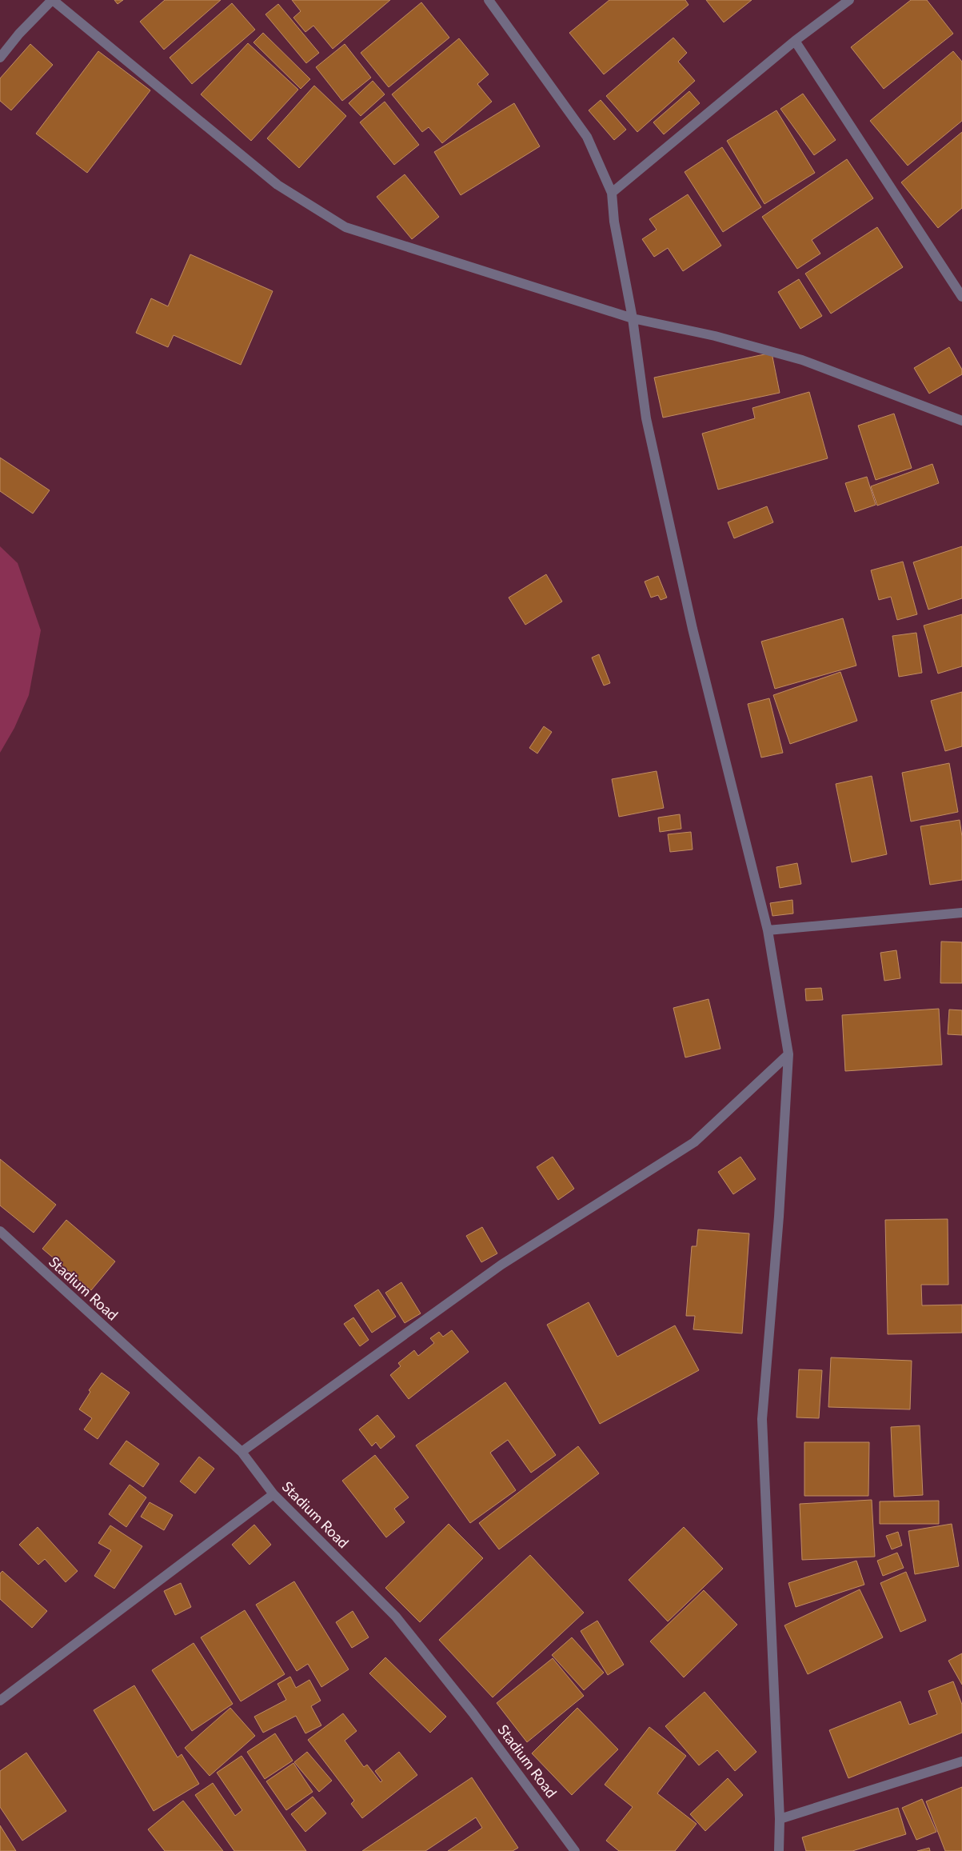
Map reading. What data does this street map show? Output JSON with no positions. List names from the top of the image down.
{
  "streets": {
    "street": ["Stadium Road"]
  }
}
